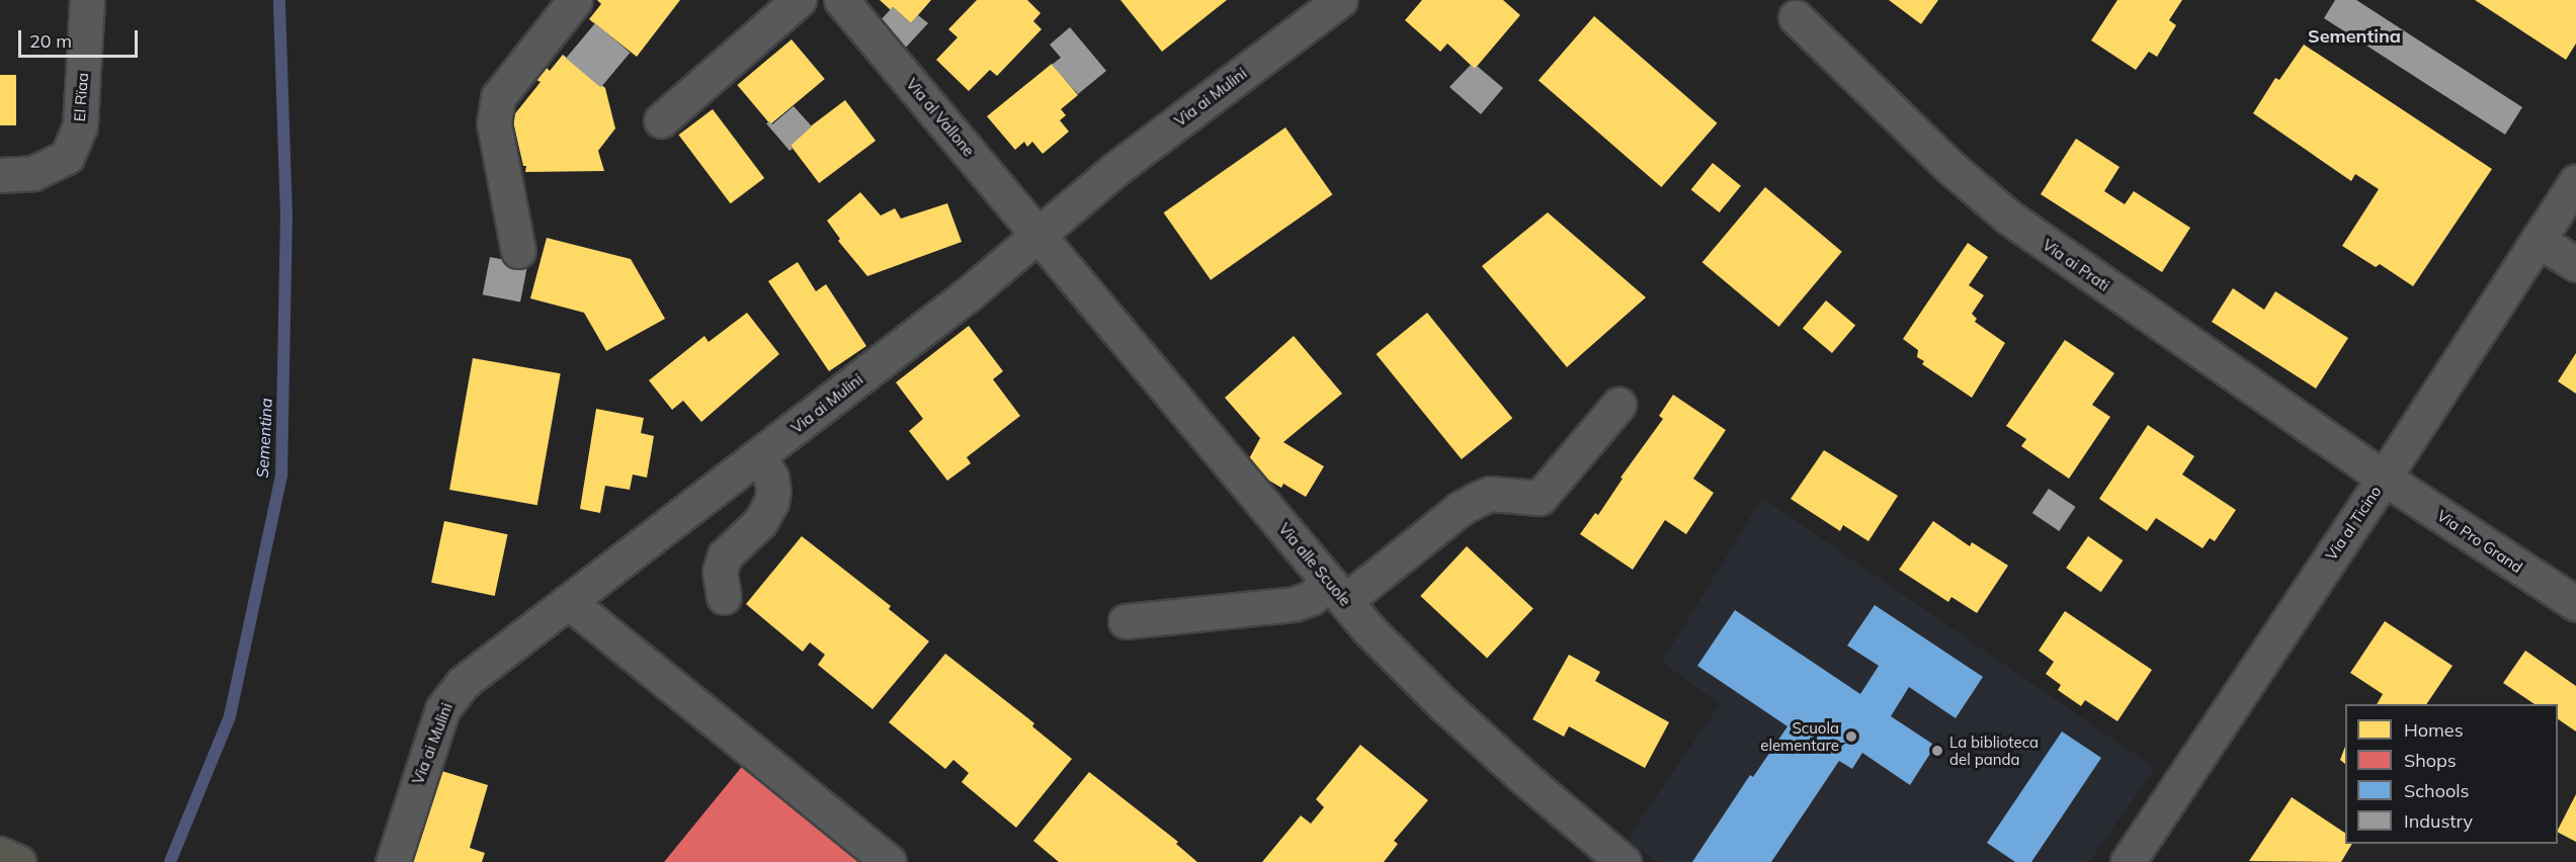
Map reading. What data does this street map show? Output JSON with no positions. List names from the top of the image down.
{
  "streets": {
    "street": [
      "El Rïaa",
      "Via ai Mulini",
      "Via al Vallone",
      "Via ai Prati",
      "Via al Ticino",
      "Via Pro Grand",
      "Via alle Scuole"
    ]
  },
  "crossings": [
    ["Via ai Mulini", "Via al Vallone"],
    ["Via ai Mulini", "Via alle Scuole"],
    ["Via al Vallone", "Via alle Scuole"],
    ["Via ai Prati", "Via al Ticino"],
    ["Via ai Prati", "Via Pro Grand"],
    ["Via al Ticino", "Via Pro Grand"]
  ],
  "districts": ["Sementina"],
  "water": ["Sementina"],
  "places": ["Scuola elementare", "La biblioteca del panda"],
  "legend": [
    "Homes",
    "Shops",
    "Schools",
    "Industry"
  ],
  "scale_bar": "20 m"
}
